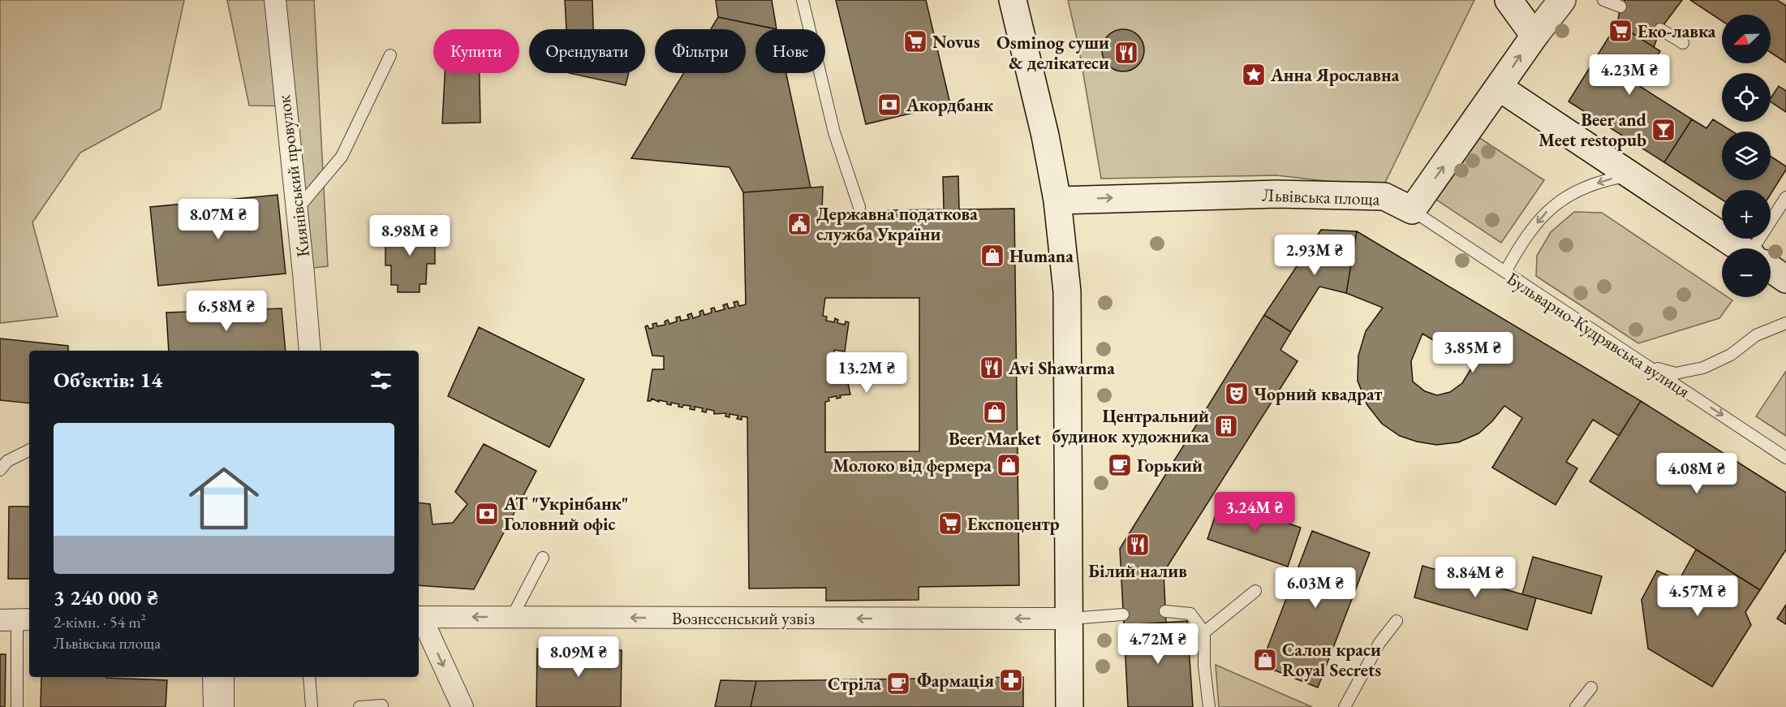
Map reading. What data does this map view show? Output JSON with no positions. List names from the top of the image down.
{
  "streets": {
    "main road": ["Львівська площа"],
    "street": ["Киянівський провулок", "Вознесенський узвіз"],
    "lane": ["Бульварно-Кудрявська вулиця"]
  },
  "crossings": [
    ["Львівська площа", "Бульварно-Кудрявська вулиця"]
  ],
  "one_way": ["Львівська площа", "Бульварно-Кудрявська вулиця", "Вознесенський узвіз"],
  "places": {
    "supermarket": ["Еко-лавка", "Novus", "Експоцентр"],
    "restaurant": ["Osminog суши & делікатеси", "Avi Shawarma", "Білий налив"],
    "place": ["Анна Ярославна"],
    "bank": ["Акордбанк", "АТ \"Укрінбанк\" Головний офіс"],
    "bar": ["Beer and Meet restopub"],
    "public building": ["Державна податкова служба України"],
    "shop": [
      "Humana",
      "Beer Market",
      "Молоко від фермера",
      "Салон краси Royal Secrets"
    ],
    "theatre": ["Чорний квадрат"],
    "building": ["Центральний будинок художника"],
    "cafe": ["Горький", "Стріла"],
    "pharmacy": ["Фармація"]
  },
  "north": "bottom left",
  "page": {
    "map_buttons": ["+", "−"],
    "chip": [
      "Купити",
      "Орендувати",
      "Фільтри",
      "Нове"
    ],
    "price": [
      "4.23M ₴",
      "8.07M ₴",
      "8.98M ₴",
      "2.93M ₴",
      "6.58M ₴",
      "3.85M ₴",
      "13.2M ₴",
      "4.08M ₴",
      "3.24M ₴",
      "8.84M ₴",
      "6.03M ₴",
      "4.57M ₴",
      "4.72M ₴",
      "8.09M ₴"
    ],
    "heading": "Об’єктів: 14",
    "list": [
      {
        "name": "3 240 000 ₴",
        "note": "2-кімн. · 54 m² · Львівська площа"
      }
    ]
  }
}
